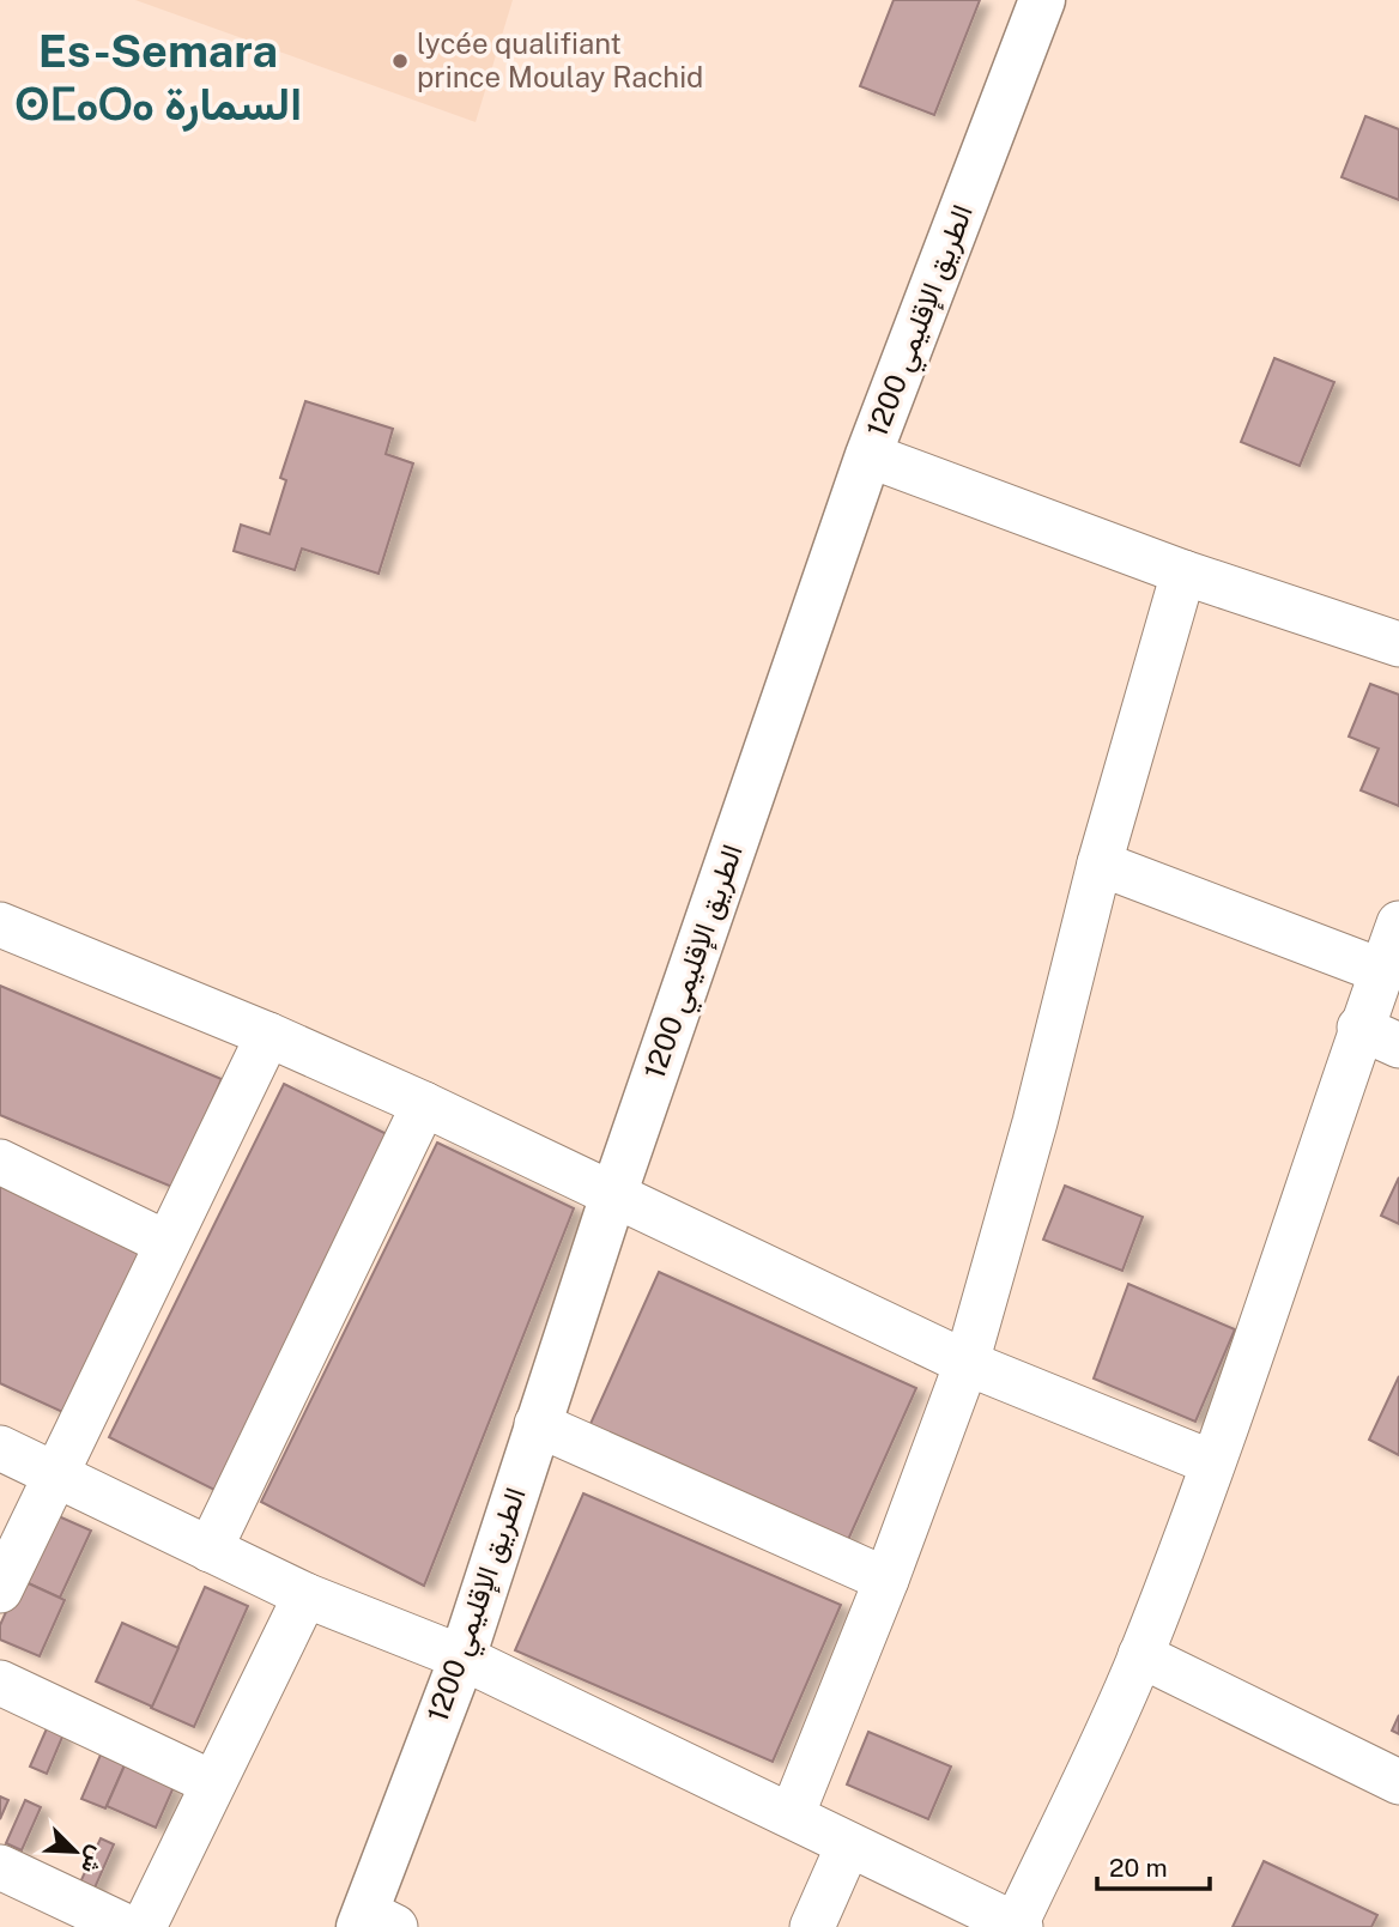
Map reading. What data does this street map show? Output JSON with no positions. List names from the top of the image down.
{
  "streets": {
    "street": ["الطريق الإقليمي 1200"]
  },
  "districts": ["Es-Semara ⵙⵎⴰⵔⴰ السمارة"],
  "places": ["lycée qualifiant prince Moulay Rachid"],
  "scale_bar": "20 m",
  "north": "bottom right"
}
